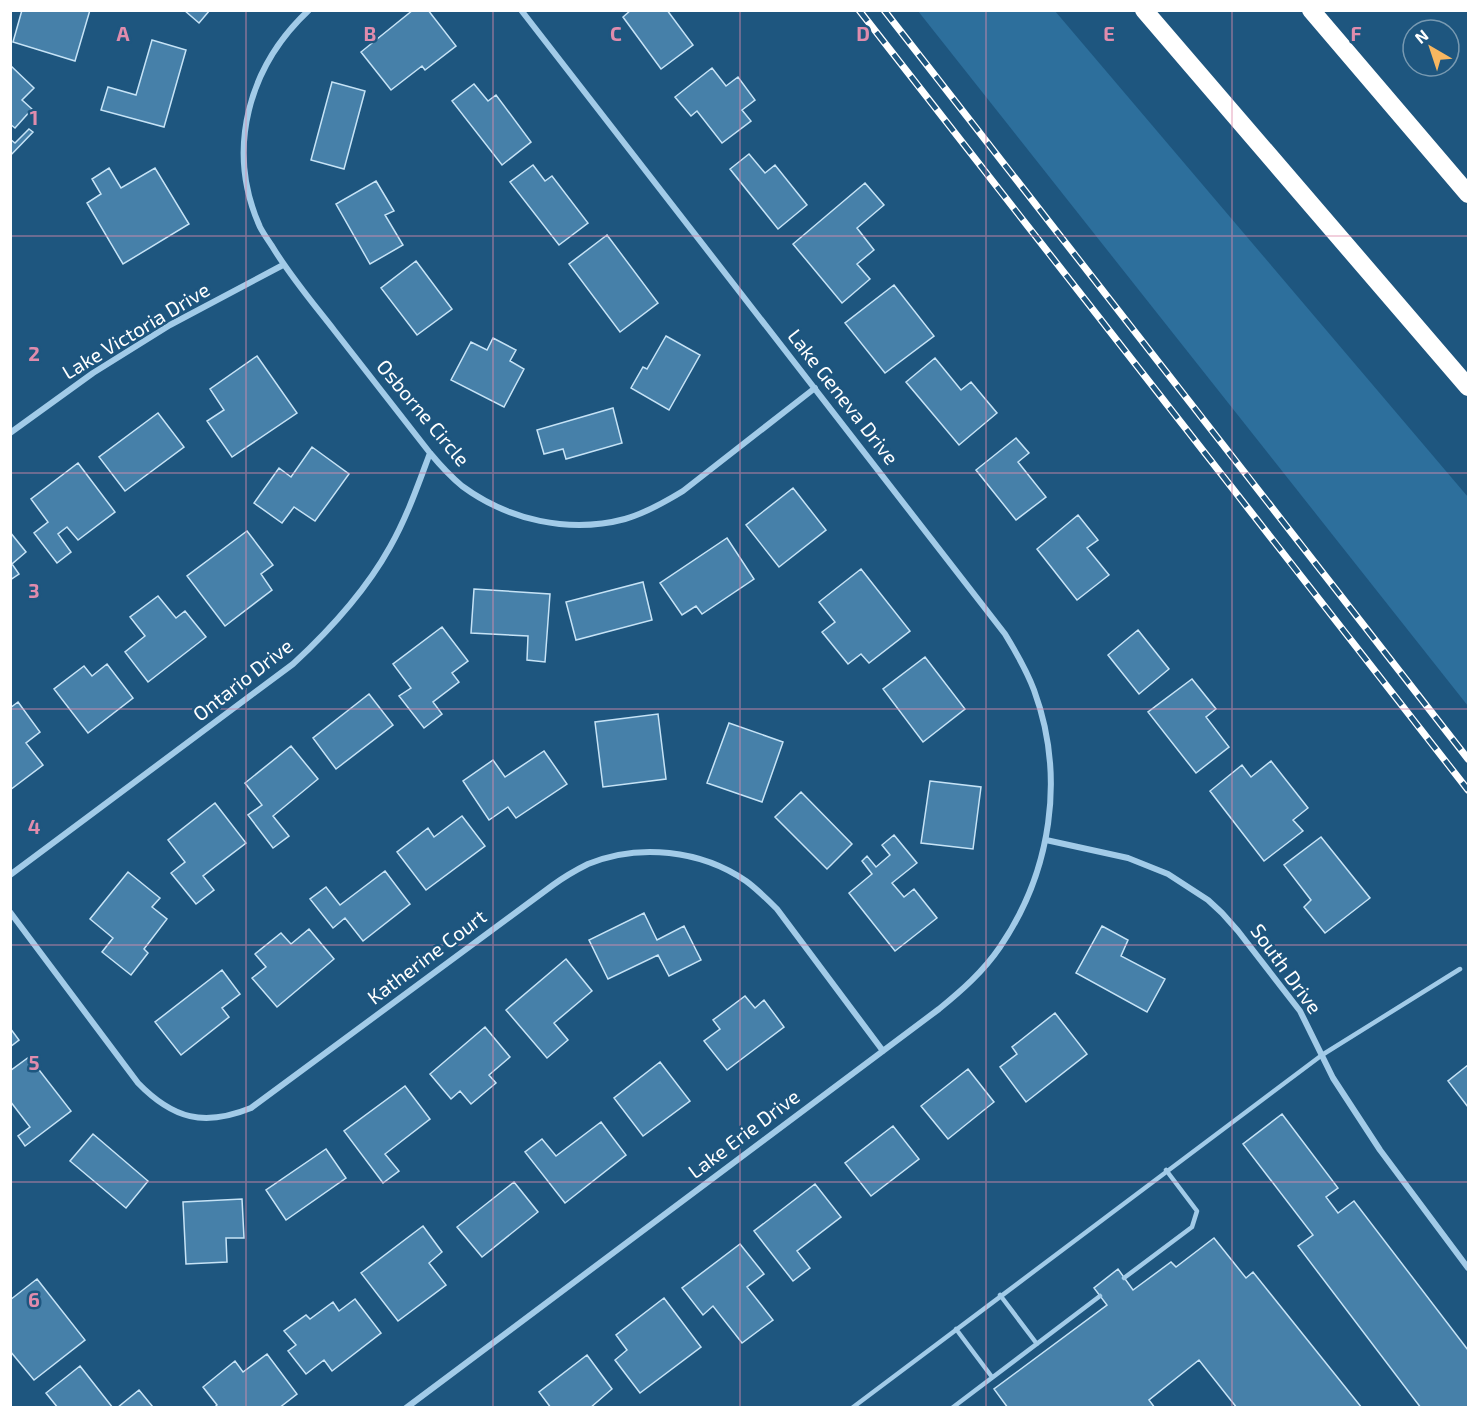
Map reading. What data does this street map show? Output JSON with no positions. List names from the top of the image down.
{
  "streets": {
    "street": [
      "Lake Victoria Drive",
      "Lake Geneva Drive",
      "Osborne Circle",
      "Ontario Drive",
      "Katherine Court",
      "South Drive",
      "Lake Erie Drive"
    ]
  },
  "crossings": [
    ["Lake Victoria Drive", "Osborne Circle"],
    ["Lake Geneva Drive", "Osborne Circle"],
    ["Lake Geneva Drive", "South Drive"],
    ["Lake Geneva Drive", "Lake Erie Drive"],
    ["Osborne Circle", "Ontario Drive"],
    ["Katherine Court", "Lake Erie Drive"],
    ["South Drive", "Lake Erie Drive"]
  ],
  "north": "top left",
  "grid": {
    "columns": [
      "A",
      "B",
      "C",
      "D",
      "E",
      "F"
    ],
    "rows": [
      "1",
      "2",
      "3",
      "4",
      "5",
      "6"
    ]
  }
}
